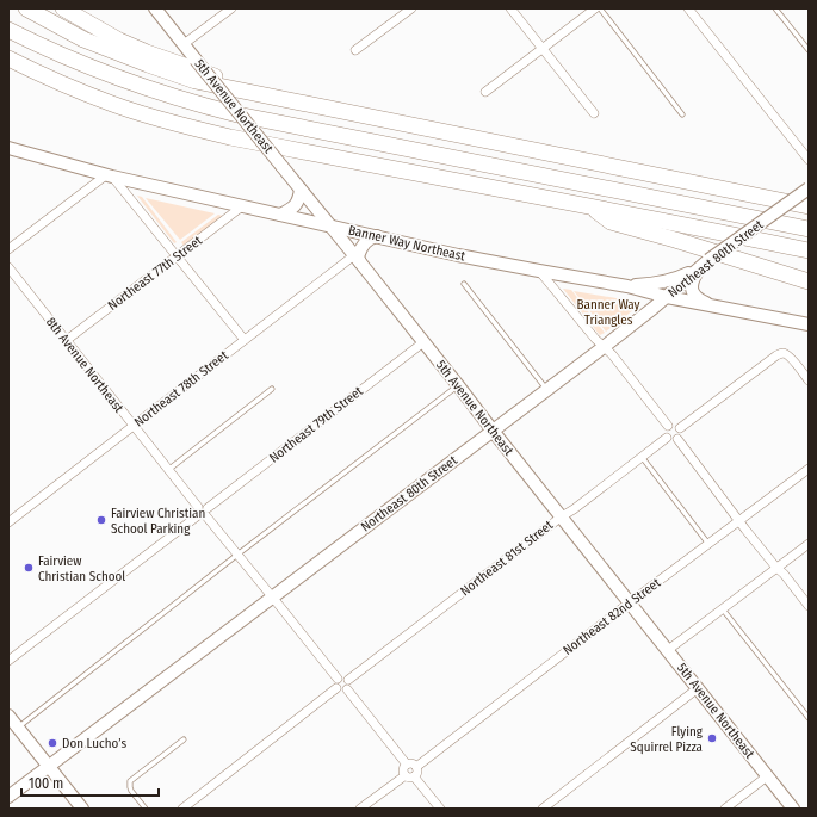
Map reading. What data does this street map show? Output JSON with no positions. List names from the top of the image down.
{
  "streets": {
    "main road": ["5th Avenue Northeast", "Banner Way Northeast", "Northeast 80th Street"],
    "street": [
      "Northeast 77th Street",
      "8th Avenue Northeast",
      "Northeast 78th Street",
      "Northeast 79th Street",
      "Northeast 81st Street",
      "Northeast 82nd Street"
    ]
  },
  "crossings": [
    ["5th Avenue Northeast", "Banner Way Northeast"],
    ["5th Avenue Northeast", "Northeast 80th Street"],
    ["5th Avenue Northeast", "Northeast 78th Street"],
    ["5th Avenue Northeast", "Northeast 79th Street"],
    ["5th Avenue Northeast", "Northeast 81st Street"],
    ["5th Avenue Northeast", "Northeast 82nd Street"],
    ["Banner Way Northeast", "Northeast 80th Street"],
    ["Banner Way Northeast", "Northeast 77th Street"],
    ["Northeast 77th Street", "8th Avenue Northeast"],
    ["8th Avenue Northeast", "Northeast 78th Street"]
  ],
  "parks": ["Banner Way Triangles"],
  "places": [
    "Fairview Christian School Parking",
    "Fairview Christian School",
    "Flying Squirrel Pizza",
    "Don Lucho’s"
  ],
  "scale_bar": "100 m"
}
